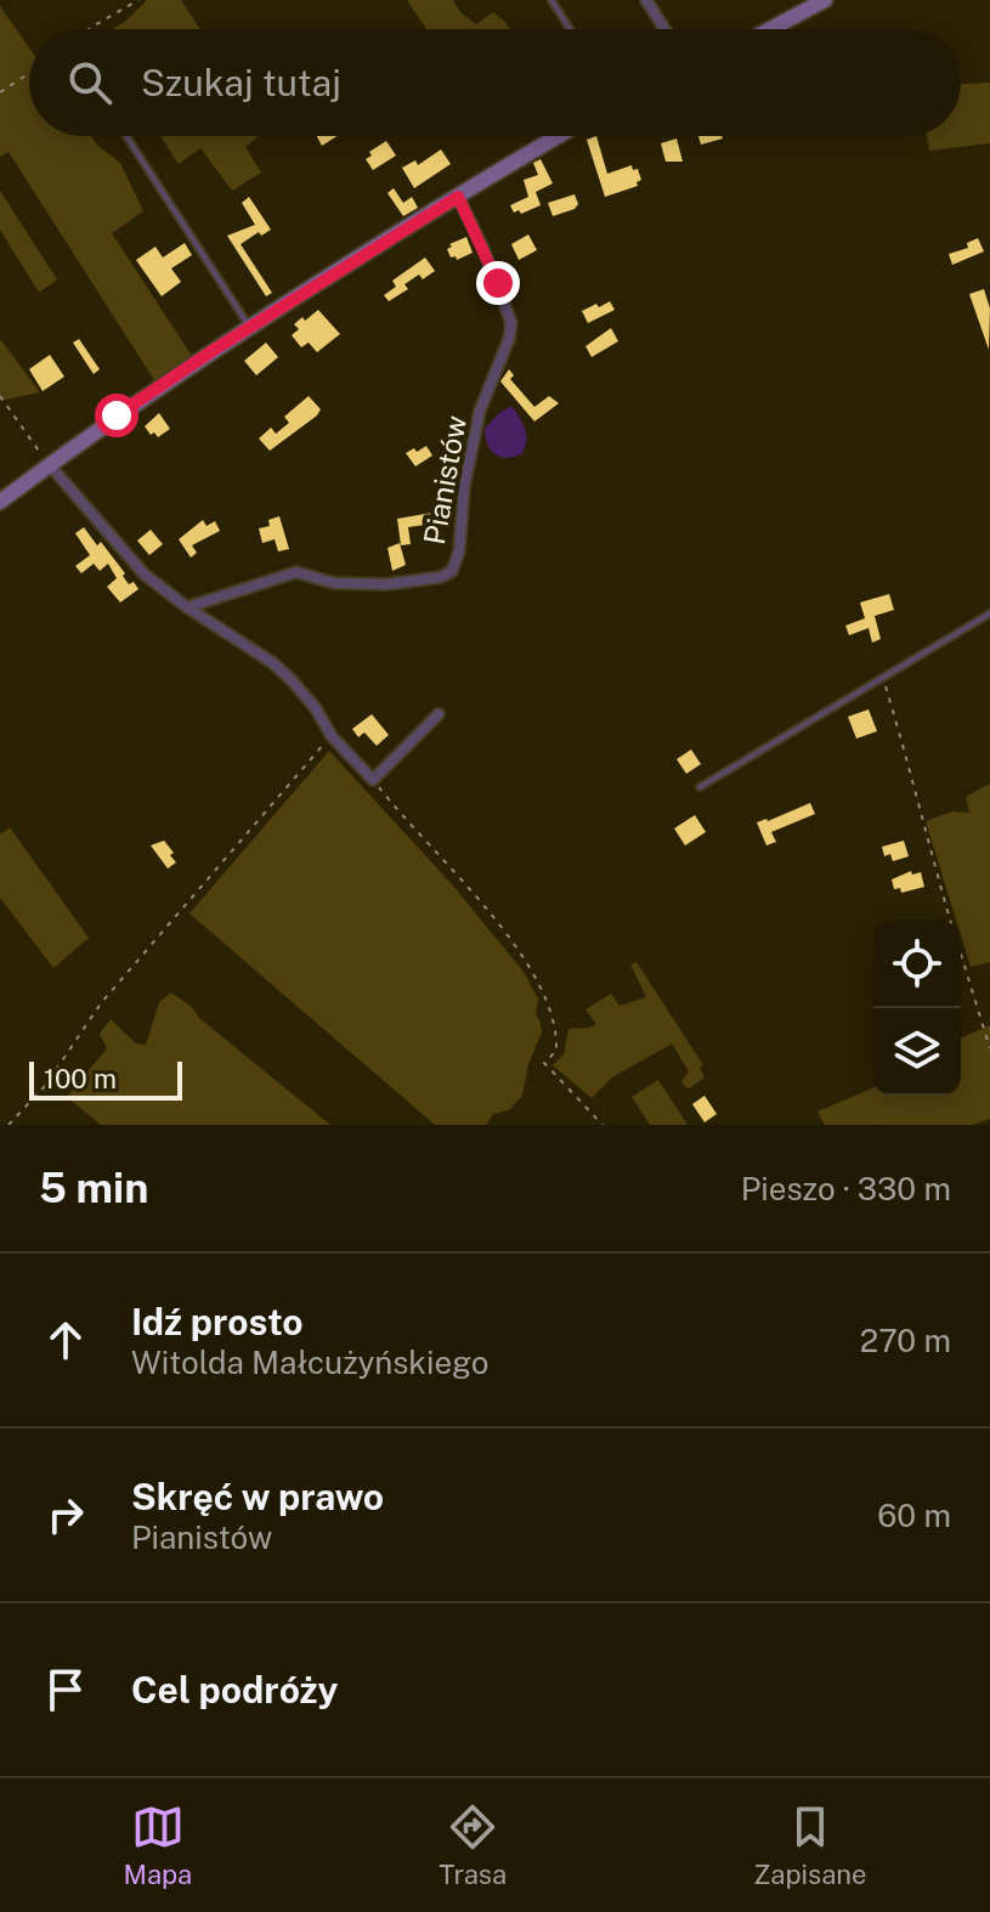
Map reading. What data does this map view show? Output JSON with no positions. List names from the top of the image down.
{
  "streets": {
    "street": ["Pianistów"]
  },
  "scale_bar": "100 m",
  "page": {
    "search": "Szukaj tutaj",
    "scale": "100 m",
    "heading": ["5 min", "Pieszo · 330 m"],
    "list": [
      ["Idź prosto", "Witolda Małcużyńskiego", "270 m"],
      ["Skręć w prawo", "Pianistów", "60 m"],
      "Cel podróży"
    ],
    "nav": ["Mapa", "Trasa", "Zapisane"]
  }
}
